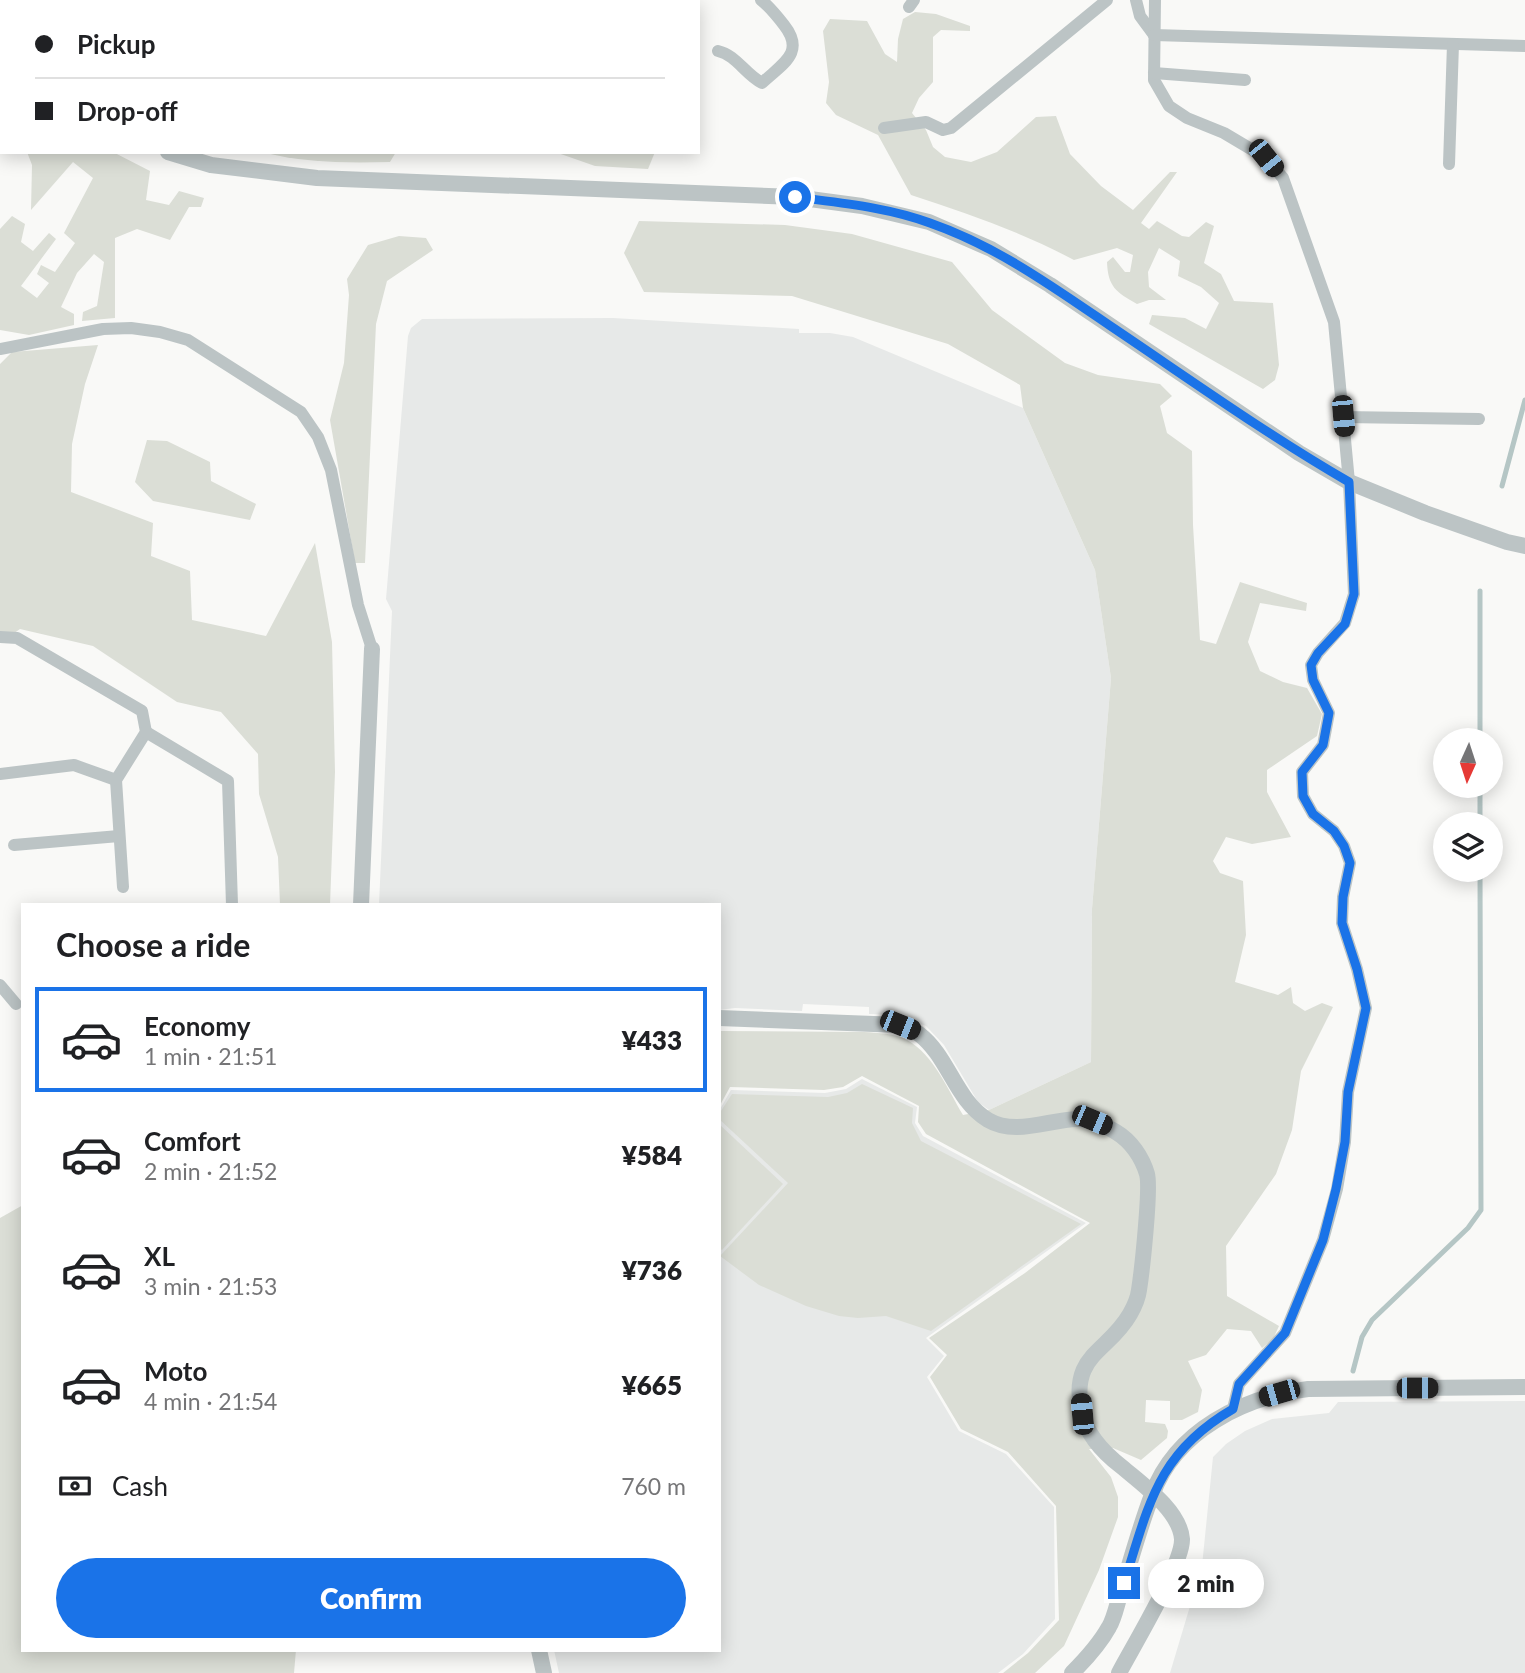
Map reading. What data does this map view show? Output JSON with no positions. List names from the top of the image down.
{
  "north": "bottom",
  "page": {
    "banner": ["Pickup", "Drop-off"],
    "heading": "Choose a ride",
    "list": [
      {
        "name": "Economy",
        "note": "1 min · 21:51",
        "value": "¥433"
      },
      {
        "name": "Comfort",
        "note": "2 min · 21:52",
        "value": "¥584"
      },
      {
        "name": "XL",
        "note": "3 min · 21:53",
        "value": "¥736"
      },
      {
        "name": "Moto",
        "note": "4 min · 21:54",
        "value": "¥665"
      }
    ],
    "pay": ["Cash", "760 m"],
    "buttons": "Confirm",
    "bubble": "2 min"
  }
}
